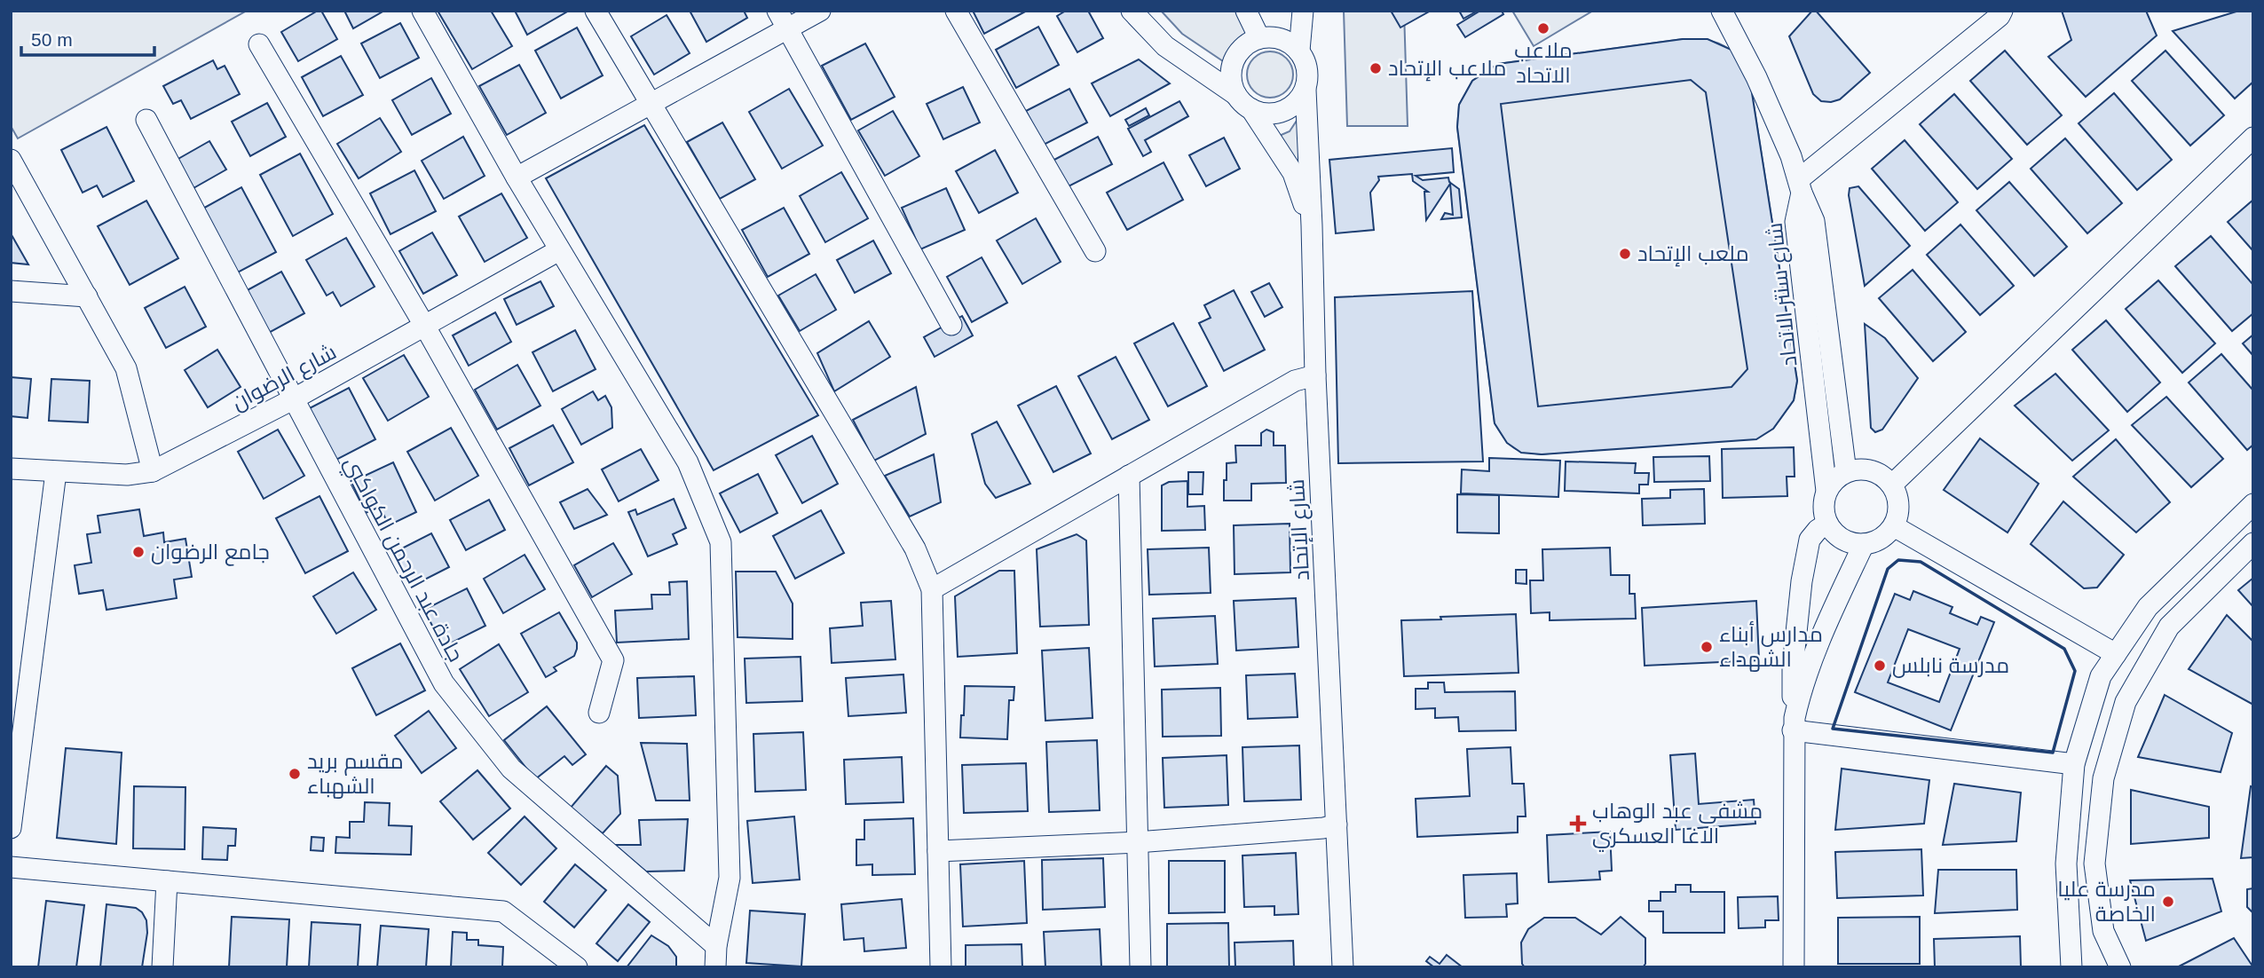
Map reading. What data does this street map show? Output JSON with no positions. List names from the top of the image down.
{
  "streets": {
    "street": [
      "شارع سنتر الاتحاد",
      "شارع الرضوان",
      "شارع الإتحاد",
      "جادة عبد الرحمن الكواكبي"
    ]
  },
  "crossings": [
    ["شارع الرضوان", "جادة عبد الرحمن الكواكبي"]
  ],
  "places": {
    "other": [
      "ملاعب الاتحاد",
      "ملاعب الإتحاد",
      "ملعب الإتحاد",
      "جامع الرضوان",
      "مدارس أبناء الشهداء",
      "مدرسة نابلس",
      "مقسم بريد الشهباء",
      "مدرسة عليا الخاصة"
    ],
    "health": ["مشفى عبد الوهاب الاغا العسكري"]
  },
  "scale_bar": "50 m"
}
